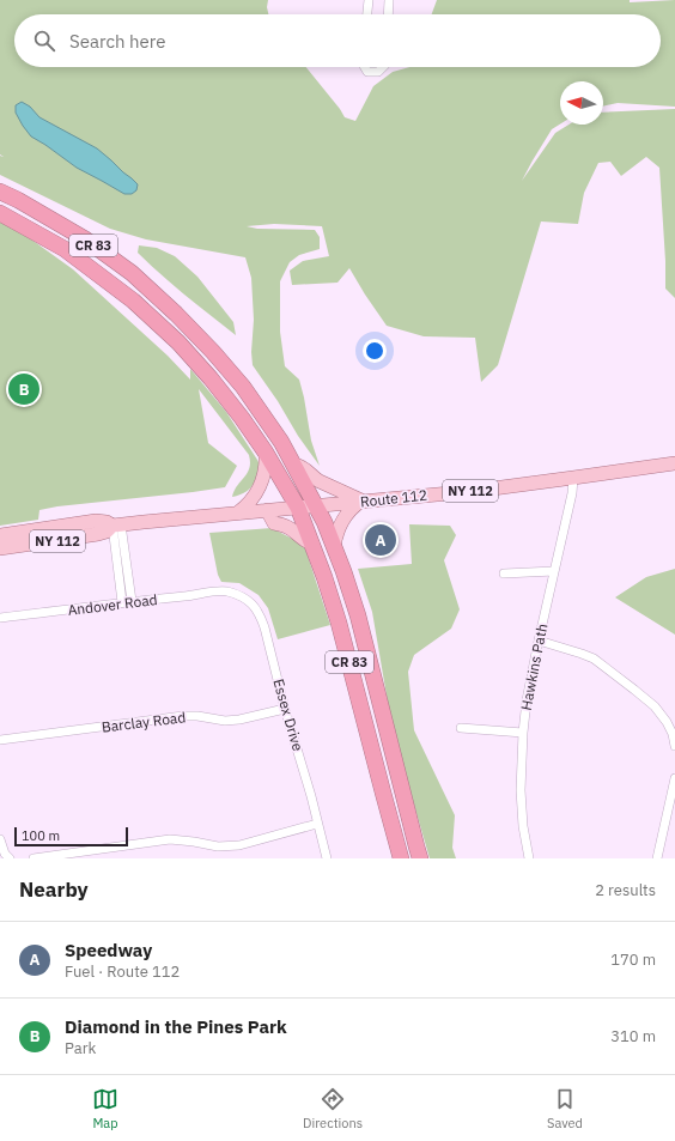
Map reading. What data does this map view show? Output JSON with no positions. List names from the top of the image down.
{
  "streets": {
    "highway": ["CR 83"],
    "main road": ["NY 112", "Route 112"],
    "street": [
      "Andover Road",
      "Hawkins Path",
      "Essex Drive",
      "Barclay Road"
    ]
  },
  "crossings": [
    ["CR 83", "Route 112"],
    ["Route 112", "Hawkins Path"],
    ["Andover Road", "Essex Drive"],
    ["Essex Drive", "Barclay Road"]
  ],
  "scale_bar": "100 m",
  "north": "left",
  "page": {
    "search": "Search here",
    "pins": ["B", "A"],
    "scale": "100 m",
    "heading": ["Nearby", "2 results"],
    "list": [
      {
        "mark": "A",
        "name": "Speedway",
        "note": "Fuel · Route 112",
        "value": "170 m"
      },
      {
        "mark": "B",
        "name": "Diamond in the Pines Park",
        "note": "Park",
        "value": "310 m"
      }
    ],
    "nav": ["Map", "Directions", "Saved"]
  }
}
